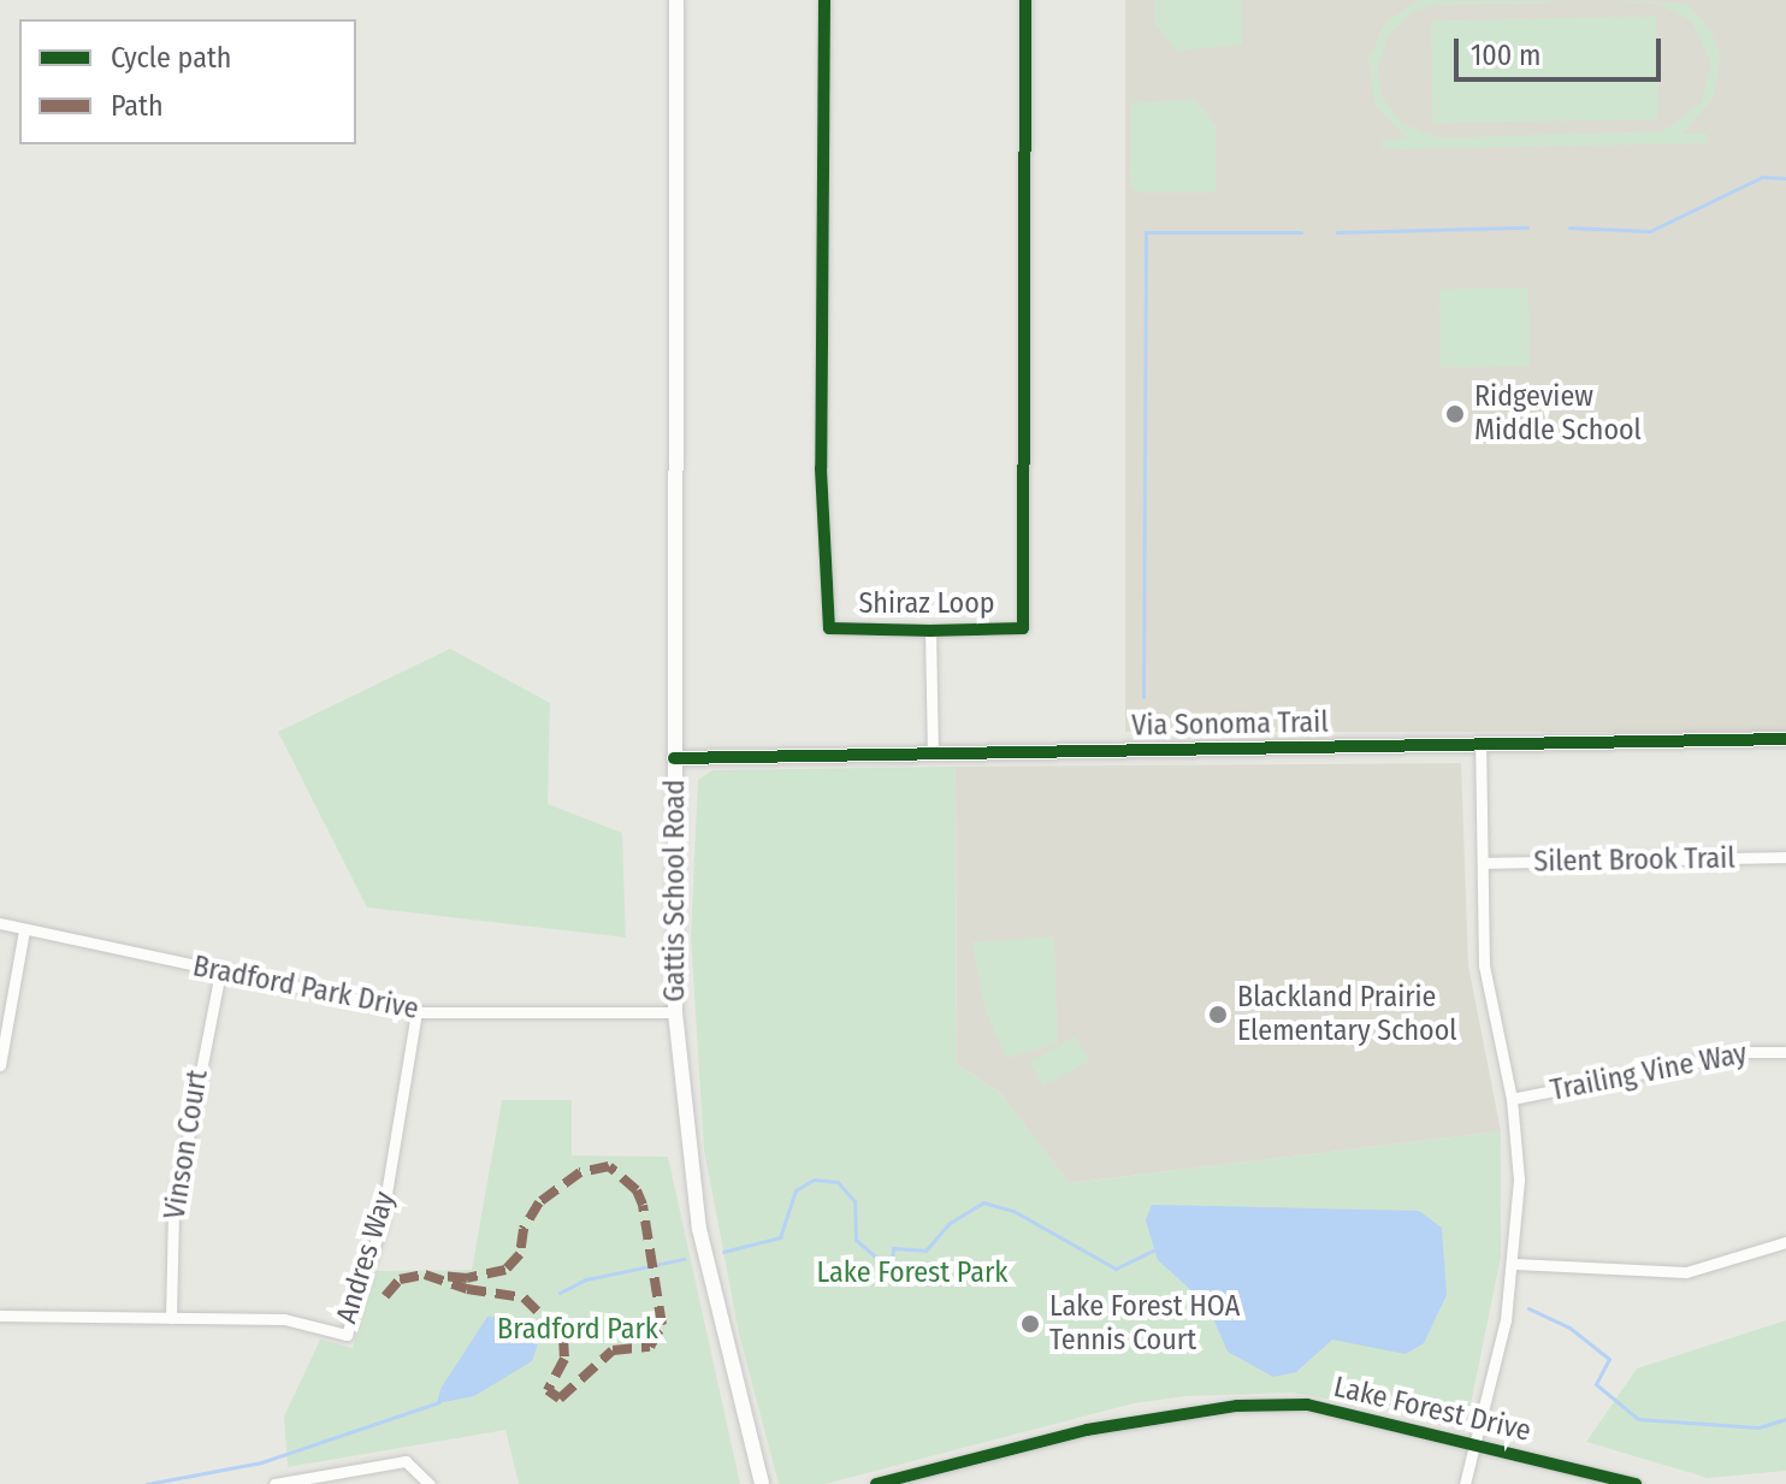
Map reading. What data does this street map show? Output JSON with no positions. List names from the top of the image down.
{
  "streets": {
    "main road": ["Via Sonoma Trail", "Gattis School Road"],
    "street": [
      "Shiraz Loop",
      "Silent Brook Trail",
      "Bradford Park Drive",
      "Trailing Vine Way",
      "Vinson Court",
      "Andres Way",
      "Lake Forest Drive"
    ]
  },
  "crossings": [
    ["Via Sonoma Trail", "Gattis School Road"],
    ["Gattis School Road", "Bradford Park Drive"],
    ["Bradford Park Drive", "Vinson Court"],
    ["Bradford Park Drive", "Andres Way"],
    ["Vinson Court", "Andres Way"]
  ],
  "parks": ["Lake Forest Park", "Bradford Park"],
  "places": ["Ridgeview Middle School", "Blackland Prairie Elementary School", "Lake Forest HOA Tennis Court"],
  "legend": ["Cycle path", "Path"],
  "scale_bar": "100 m"
}
